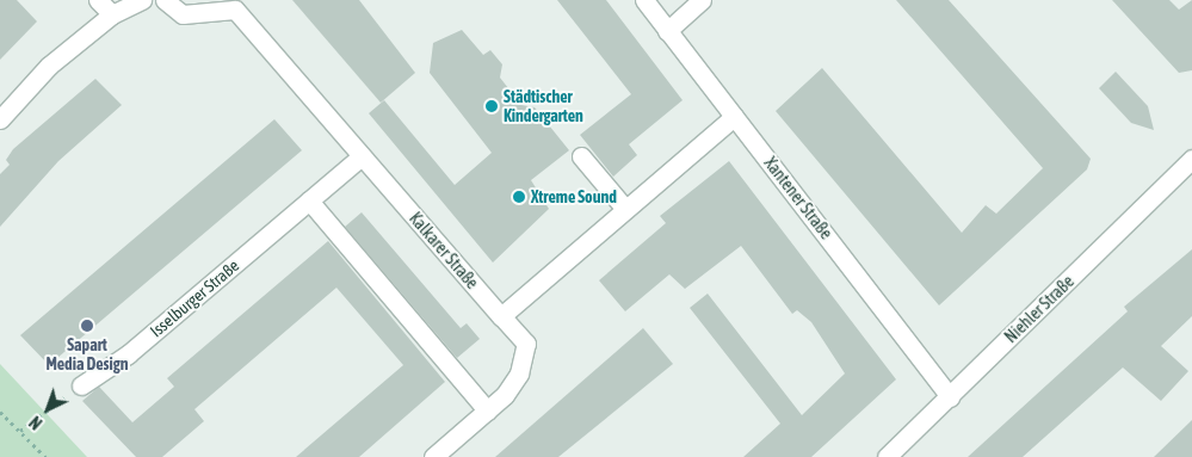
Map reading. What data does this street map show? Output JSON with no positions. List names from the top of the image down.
{
  "streets": {
    "street": [
      "Xantener Straße",
      "Kalkarer Straße",
      "Isselburger Straße",
      "Niehler Straße"
    ]
  },
  "crossings": [
    ["Xantener Straße", "Niehler Straße"],
    ["Kalkarer Straße", "Isselburger Straße"]
  ],
  "places": ["Städtischer Kindergarten", "Xtreme Sound", "Sapart Media Design"],
  "north": "bottom left"
}
